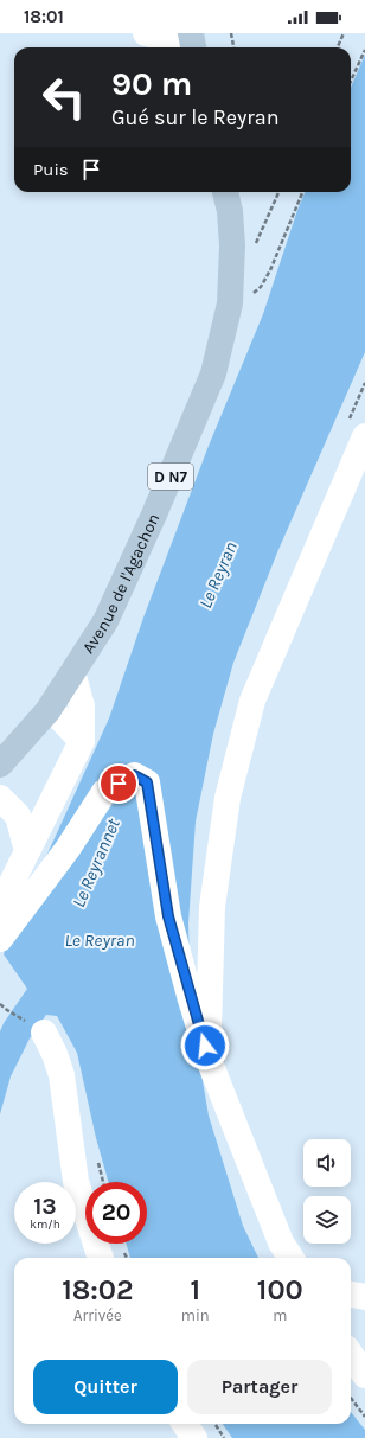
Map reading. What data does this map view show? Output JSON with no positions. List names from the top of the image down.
{
  "streets": {
    "main road": ["D N7", "Avenue de l'Agachon"]
  },
  "water": ["Le Reyran", "Le Reyrannet"],
  "page": {
    "status": "18:01",
    "turn": ["90 m", "Gué sur le Reyran"],
    "then": "Puis",
    "speed": "13 km/h",
    "limit": "20",
    "eta": [
      "18:02",
      "Arrivée",
      "1",
      "min",
      "100",
      "m"
    ],
    "buttons": ["Quitter", "Partager"]
  }
}
